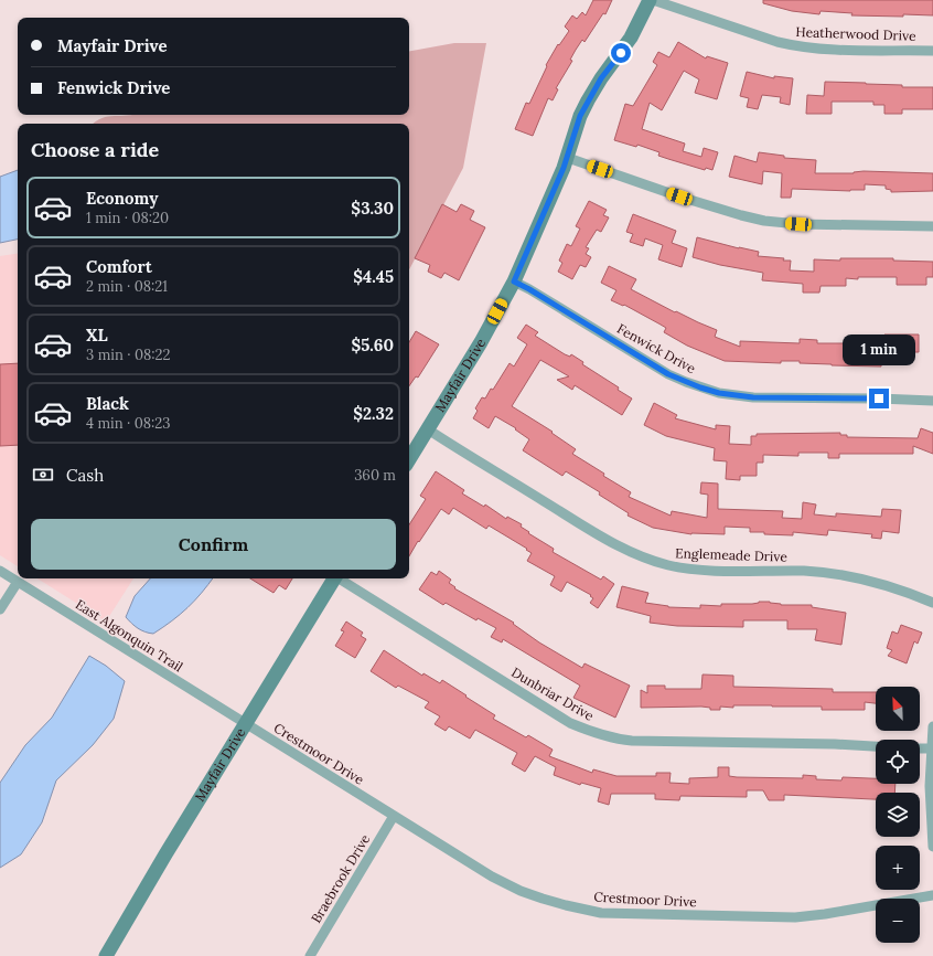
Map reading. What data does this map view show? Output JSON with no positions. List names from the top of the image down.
{
  "streets": {
    "street": [
      "Heatherwood Drive",
      "Fenwick Drive",
      "Mayfair Drive",
      "Englemeade Drive",
      "East Algonquin Trail",
      "Dunbriar Drive",
      "Crestmoor Drive",
      "Braebrook Drive"
    ]
  },
  "crossings": [
    ["Fenwick Drive", "Mayfair Drive"],
    ["Mayfair Drive", "Englemeade Drive"],
    ["Mayfair Drive", "East Algonquin Trail"],
    ["Mayfair Drive", "Crestmoor Drive"],
    ["East Algonquin Trail", "Crestmoor Drive"],
    ["Crestmoor Drive", "Braebrook Drive"]
  ],
  "north": "top left",
  "page": {
    "banner": ["Mayfair Drive", "Fenwick Drive"],
    "heading": "Choose a ride",
    "list": [
      {
        "name": "Economy",
        "note": "1 min · 08:20",
        "value": "$3.30"
      },
      {
        "name": "Comfort",
        "note": "2 min · 08:21",
        "value": "$4.45"
      },
      {
        "name": "XL",
        "note": "3 min · 08:22",
        "value": "$5.60"
      },
      {
        "name": "Black",
        "note": "4 min · 08:23",
        "value": "$2.32"
      }
    ],
    "bubble": "1 min",
    "pay": ["Cash", "360 m"],
    "buttons": "Confirm",
    "map_buttons": ["+", "−"]
  }
}
